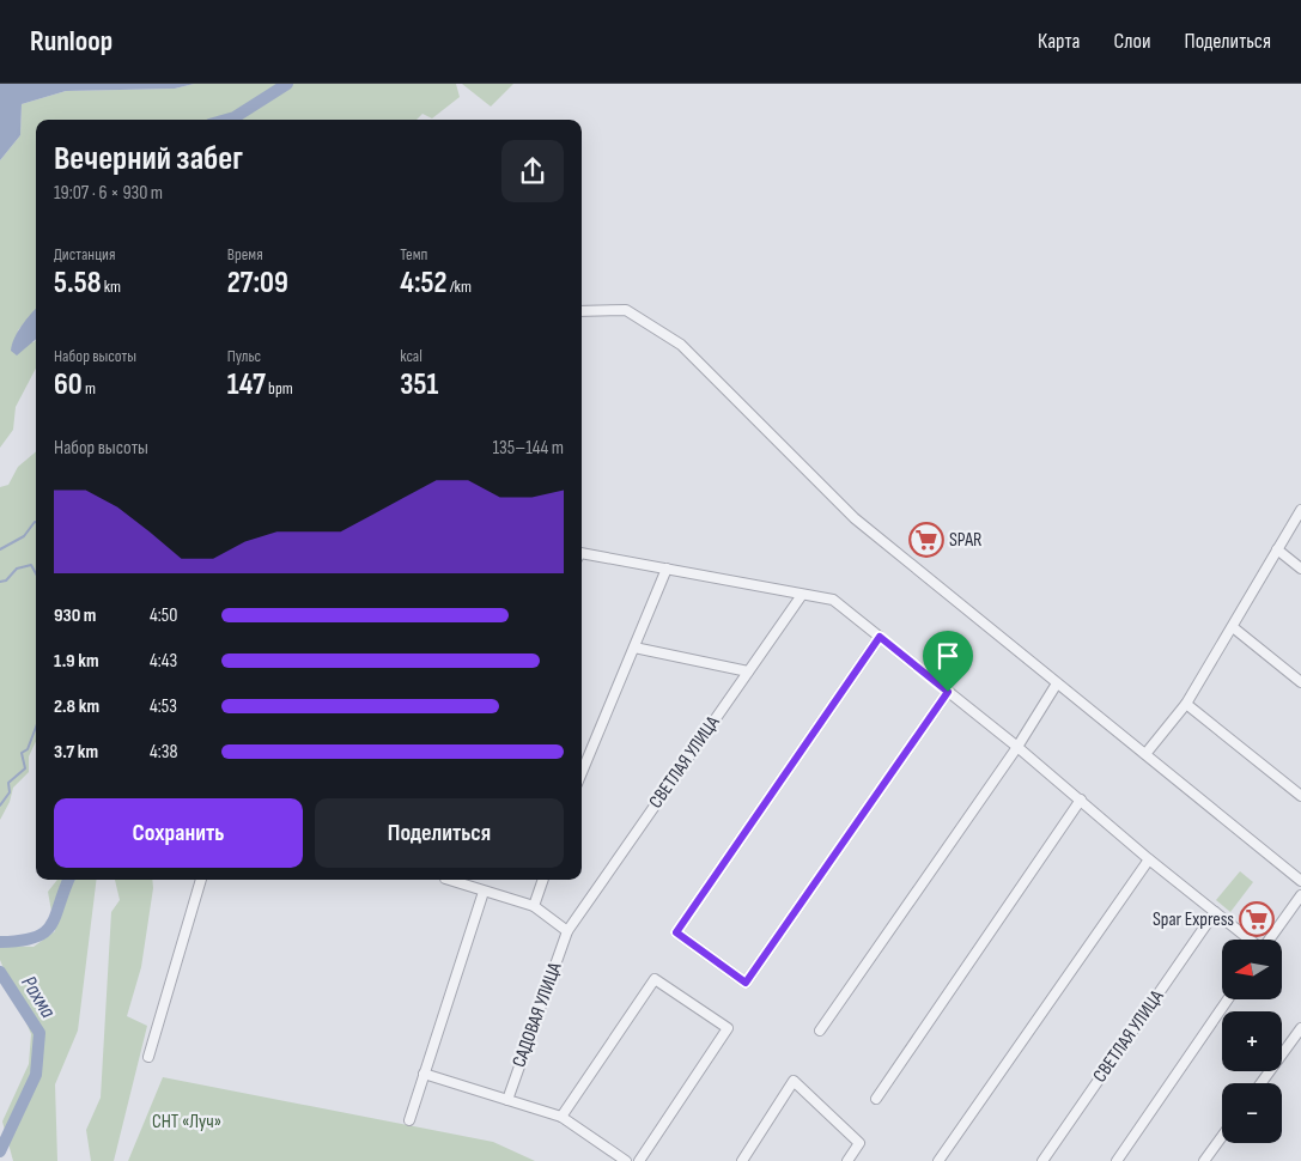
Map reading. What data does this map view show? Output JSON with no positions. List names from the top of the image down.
{
  "streets": {
    "street": ["СВЕТЛАЯ УЛИЦА", "САДОВАЯ УЛИЦА"]
  },
  "crossings": [
    ["СВЕТЛАЯ УЛИЦА", "САДОВАЯ УЛИЦА"]
  ],
  "water": ["Рахма"],
  "parks": ["СНТ «Луч»"],
  "places": {
    "supermarket": ["SPAR", "Spar Express"]
  },
  "north": "left",
  "page": {
    "header": "Runloop",
    "nav": ["Карта", "Слои", "Поделиться"],
    "heading": ["Вечерний забег", "19:07 · 6 × 930 m"],
    "stats": [
      ["Дистанция", "5.58 km"],
      ["Время", "27:09"],
      ["Темп", "4:52 /km"],
      ["Набор высоты", "60 m"],
      ["Пульс", "147 bpm"],
      ["kcal", "351"]
    ],
    "chart": ["Набор высоты", "135–144 m"],
    "list": [
      {
        "name": "930 m",
        "note": "4:50"
      },
      {
        "name": "1.9 km",
        "note": "4:43"
      },
      {
        "name": "2.8 km",
        "note": "4:53"
      },
      {
        "name": "3.7 km",
        "note": "4:38"
      }
    ],
    "buttons": ["Сохранить", "Поделиться"],
    "map_buttons": ["+", "−"]
  }
}
